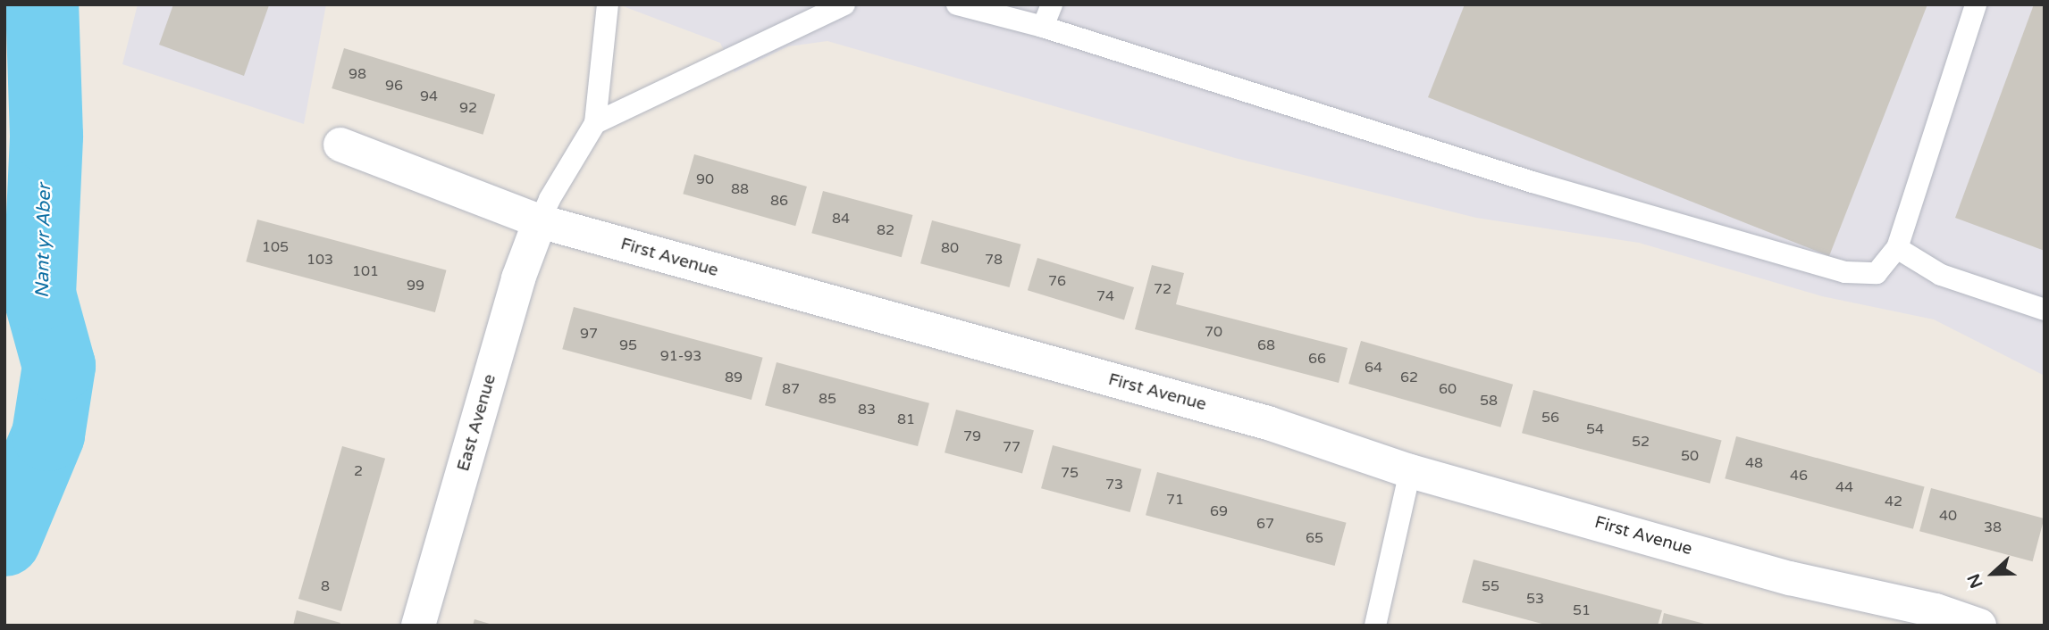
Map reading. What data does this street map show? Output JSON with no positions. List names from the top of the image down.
{
  "streets": {
    "street": ["First Avenue", "East Avenue"]
  },
  "crossings": [
    ["First Avenue", "East Avenue"]
  ],
  "water": ["Nant yr Aber"],
  "house_numbers": [
    "98",
    "96",
    "94",
    "92",
    "90",
    "88",
    "86",
    "84",
    "82",
    "105",
    "80",
    "103",
    "78",
    "101",
    "76",
    "99",
    "72",
    "74",
    "70",
    "97",
    "95",
    "68",
    "91-93",
    "66",
    "64",
    "89",
    "62",
    "87",
    "60",
    "85",
    "58",
    "83",
    "56",
    "81",
    "54",
    "79",
    "52",
    "77",
    "50",
    "48",
    "2",
    "75",
    "46",
    "73",
    "44",
    "71",
    "42",
    "69",
    "40",
    "67",
    "38",
    "65",
    "8",
    "55",
    "53",
    "51"
  ],
  "north": "left"
}
